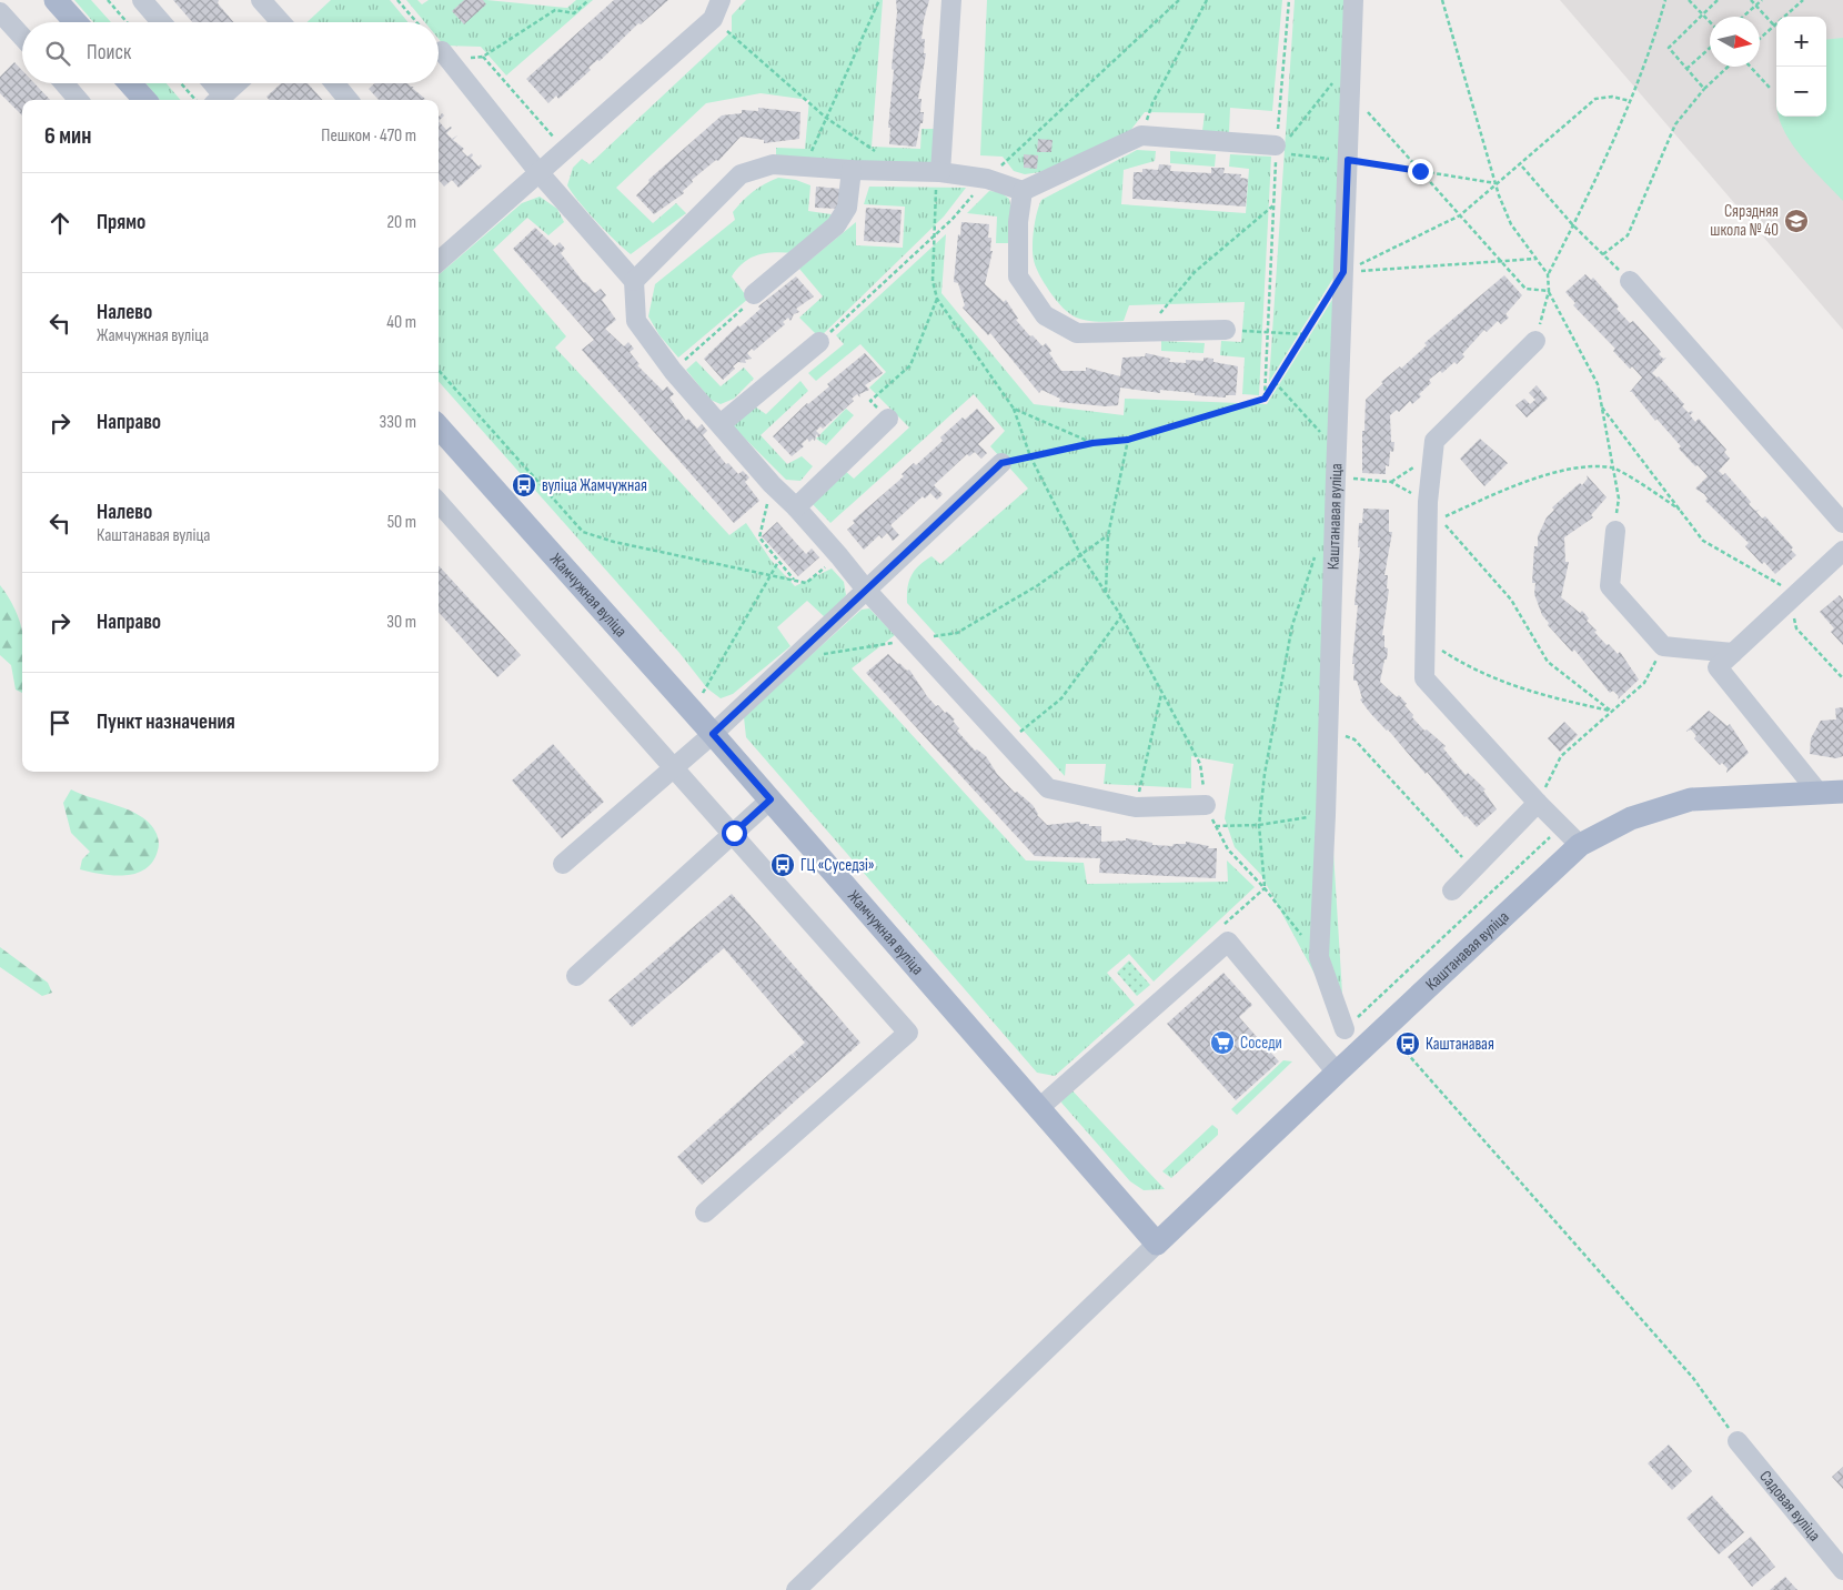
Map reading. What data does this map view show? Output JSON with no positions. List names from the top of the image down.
{
  "streets": {
    "main road": ["Каштанавая вуліца", "Жамчужная вуліца"],
    "street": ["Садовая вуліца"]
  },
  "crossings": [
    ["Каштанавая вуліца", "Жамчужная вуліца"]
  ],
  "places": {
    "school or university": ["Сярэдняя школа № 40"],
    "bus stop": ["вуліца Жамчужная", "ГЦ «Суседзі»", "Каштанавая"],
    "supermarket": ["Соседи"]
  },
  "north": "right",
  "page": {
    "map_buttons": ["+", "−"],
    "search": "Поиск",
    "heading": ["6 мин", "Пешком · 470 m"],
    "list": [
      ["Прямо", "20 m"],
      ["Налево", "Жамчужная вуліца", "40 m"],
      ["Направо", "330 m"],
      ["Налево", "Каштанавая вуліца", "50 m"],
      ["Направо", "30 m"],
      "Пункт назначения"
    ]
  }
}
